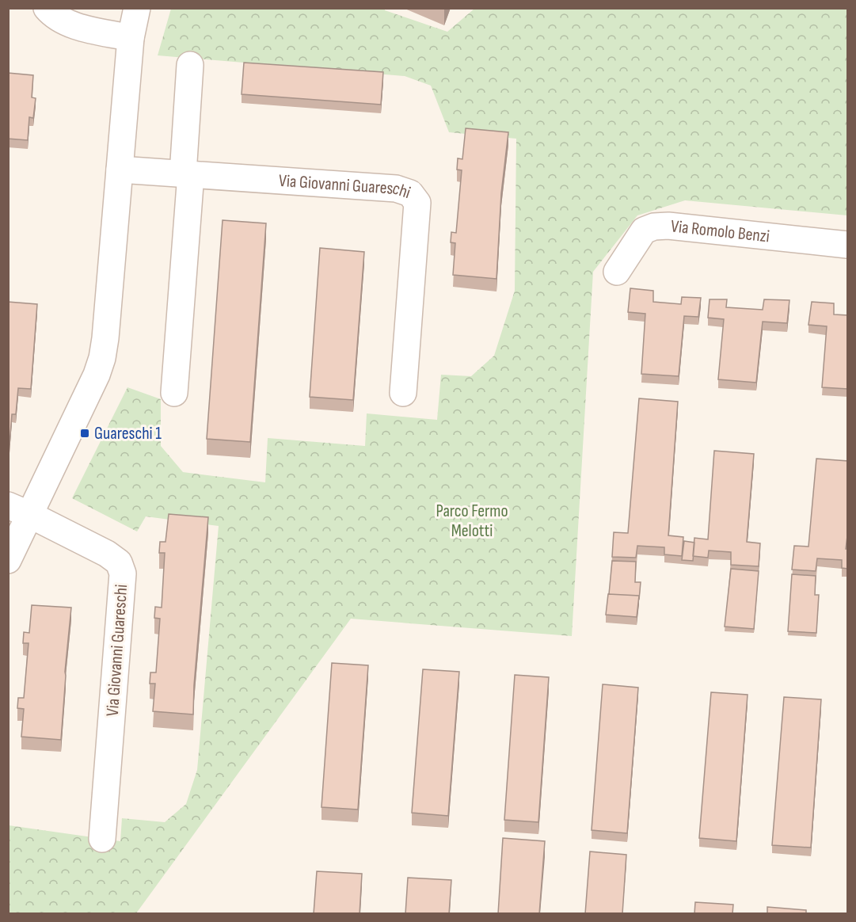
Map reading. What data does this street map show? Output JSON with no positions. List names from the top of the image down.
{
  "streets": {
    "street": ["Via Giovanni Guareschi", "Via Romolo Benzi"]
  },
  "parks": ["Parco Fermo Melotti"],
  "places": {
    "transit": ["Guareschi 1"]
  }
}
